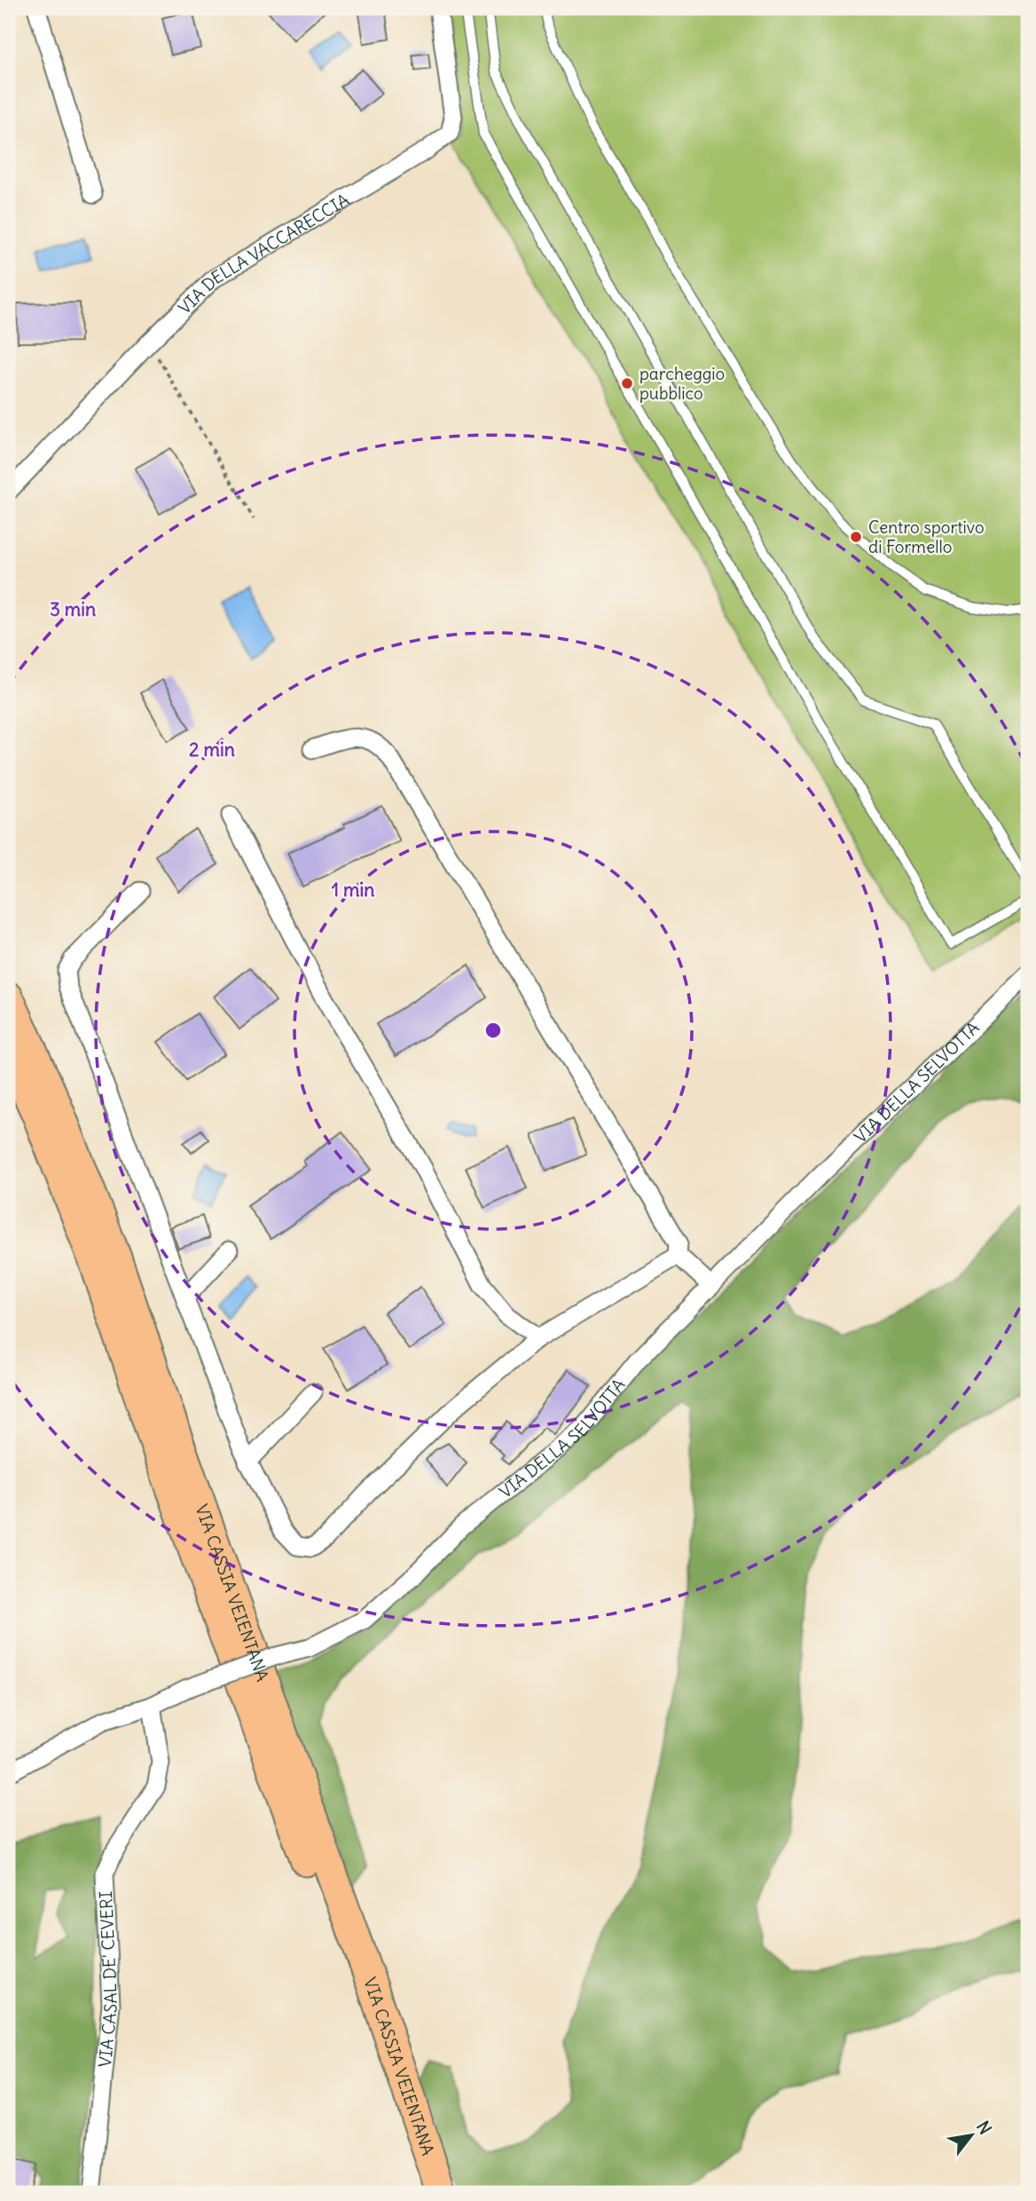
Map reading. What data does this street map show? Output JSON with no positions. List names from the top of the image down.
{
  "streets": {
    "highway": ["VIA CASSIA VEIENTANA"],
    "street": ["VIA DELLA VACCARECCIA", "VIA DELLA SELVOTTA", "VIA CASAL DE' CEVERI"]
  },
  "crossings": [
    ["VIA DELLA SELVOTTA", "VIA CASAL DE' CEVERI"]
  ],
  "places": ["parcheggio pubblico", "Centro sportivo di Formello"],
  "north": "top right",
  "rings": ["3 min", "2 min", "1 min"]
}
